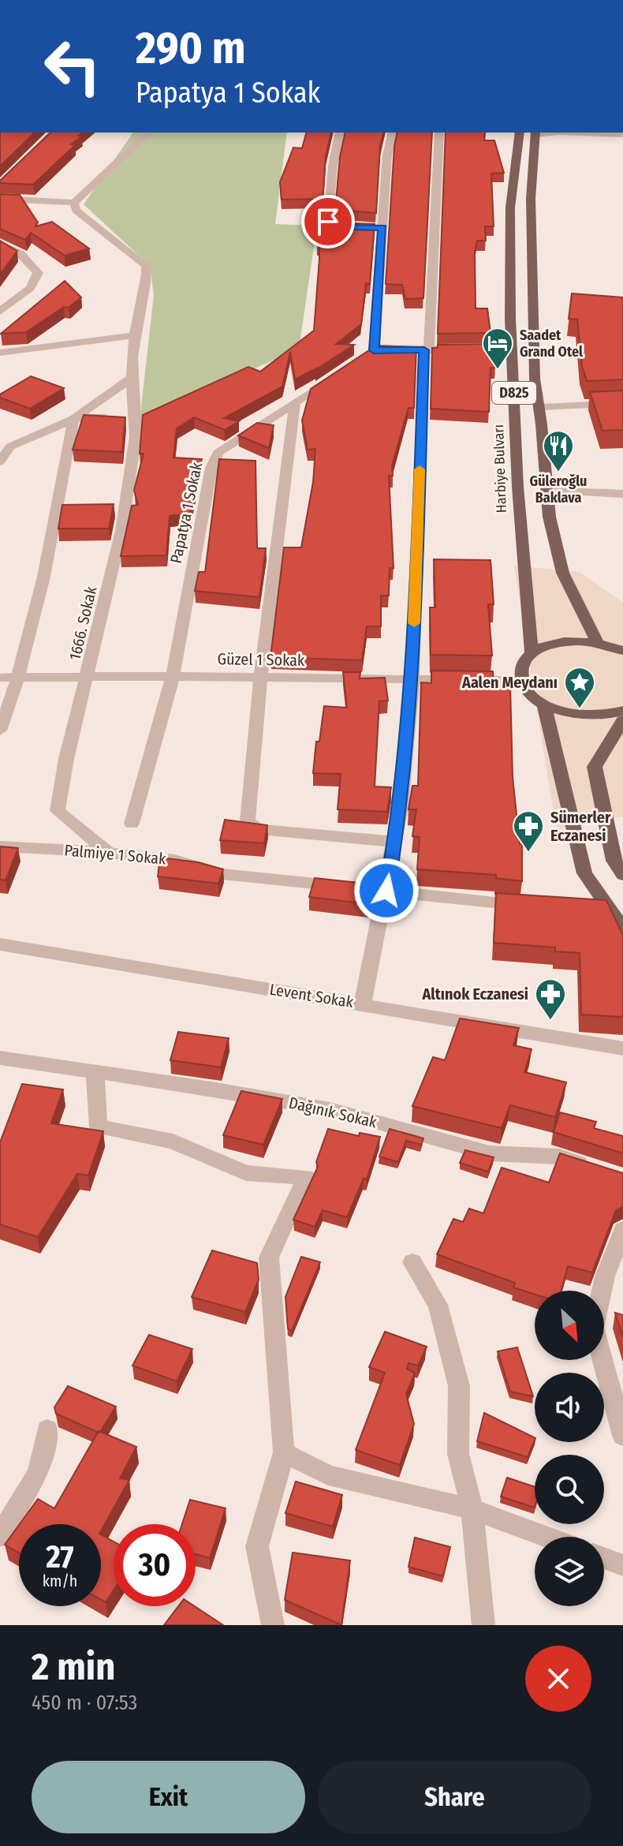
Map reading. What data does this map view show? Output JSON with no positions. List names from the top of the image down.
{
  "streets": {
    "main road": ["D825", "Harbiye Bulvarı"],
    "street": [
      "Papatya 1 Sokak",
      "1666. Sokak",
      "Güzel 1 Sokak",
      "Palmiye 1 Sokak",
      "Levent Sokak",
      "Dağınık Sokak"
    ]
  },
  "crossings": [
    ["Harbiye Bulvarı", "Güzel 1 Sokak"],
    ["Papatya 1 Sokak", "Güzel 1 Sokak"],
    ["1666. Sokak", "Güzel 1 Sokak"],
    ["1666. Sokak", "Palmiye 1 Sokak"]
  ],
  "places": {
    "hotel": ["Saadet Grand Otel"],
    "restaurant": ["Güleroğlu Baklava"],
    "place": ["Aalen Meydanı"],
    "pharmacy": ["Sümerler Eczanesi", "Altınok Eczanesi"]
  },
  "north": "bottom right",
  "page": {
    "turn": ["290 m", "Papatya 1 Sokak"],
    "speed": "27 km/h",
    "limit": "30",
    "heading": ["2 min", "450 m · 07:53"],
    "buttons": ["Exit", "Share"]
  }
}
